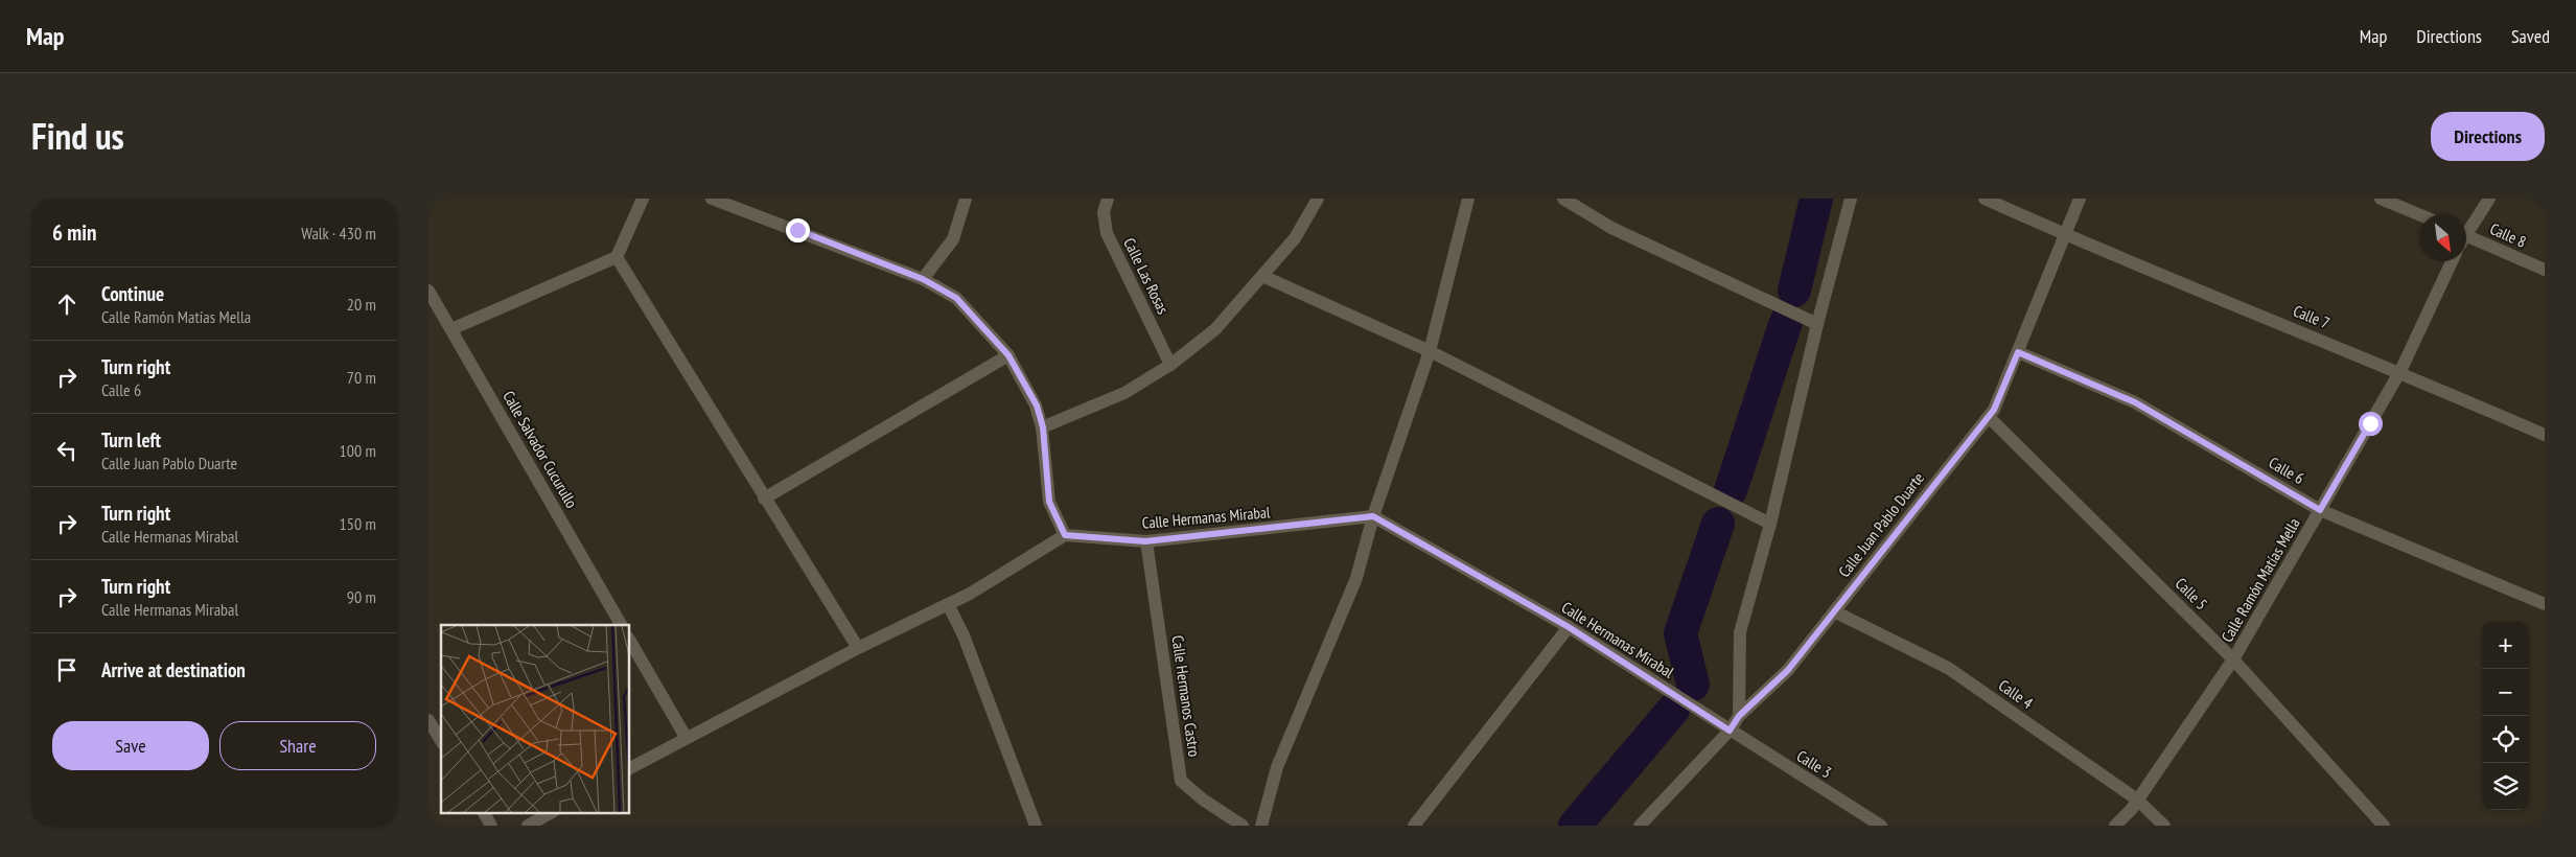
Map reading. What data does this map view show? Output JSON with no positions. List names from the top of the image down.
{
  "streets": {
    "street": [
      "Calle 8",
      "Calle Las Rosas",
      "Calle 7",
      "Calle Salvador Cucurullo",
      "Calle 6",
      "Calle Hermanas Mirabal",
      "Calle Juan Pablo Duarte",
      "Calle Ramón Matías Mella",
      "Calle 5",
      "Calle 4",
      "Calle Hermanos Castro",
      "Calle 3"
    ]
  },
  "crossings": [
    ["Calle 7", "Calle Juan Pablo Duarte"],
    ["Calle 7", "Calle Ramón Matías Mella"],
    ["Calle 6", "Calle Juan Pablo Duarte"],
    ["Calle 6", "Calle Ramón Matías Mella"],
    ["Calle Hermanas Mirabal", "Calle Juan Pablo Duarte"],
    ["Calle Hermanas Mirabal", "Calle Hermanos Castro"],
    ["Calle Hermanas Mirabal", "Calle 3"],
    ["Calle Juan Pablo Duarte", "Calle 5"],
    ["Calle Juan Pablo Duarte", "Calle 4"],
    ["Calle Juan Pablo Duarte", "Calle 3"],
    ["Calle Ramón Matías Mella", "Calle 5"],
    ["Calle Ramón Matías Mella", "Calle 4"]
  ],
  "north": "bottom right",
  "page": {
    "header": "Map",
    "nav": ["Map", "Directions", "Saved"],
    "title": "Find us",
    "buttons": [
      "Directions",
      ["Save", "Share"]
    ],
    "heading": ["6 min", "Walk · 430 m"],
    "list": [
      ["Continue", "Calle Ramón Matías Mella", "20 m"],
      ["Turn right", "Calle 6", "70 m"],
      ["Turn left", "Calle Juan Pablo Duarte", "100 m"],
      ["Turn right", "Calle Hermanas Mirabal", "150 m"],
      ["Turn right", "Calle Hermanas Mirabal", "90 m"],
      "Arrive at destination"
    ],
    "map_buttons": ["+", "−"]
  }
}
